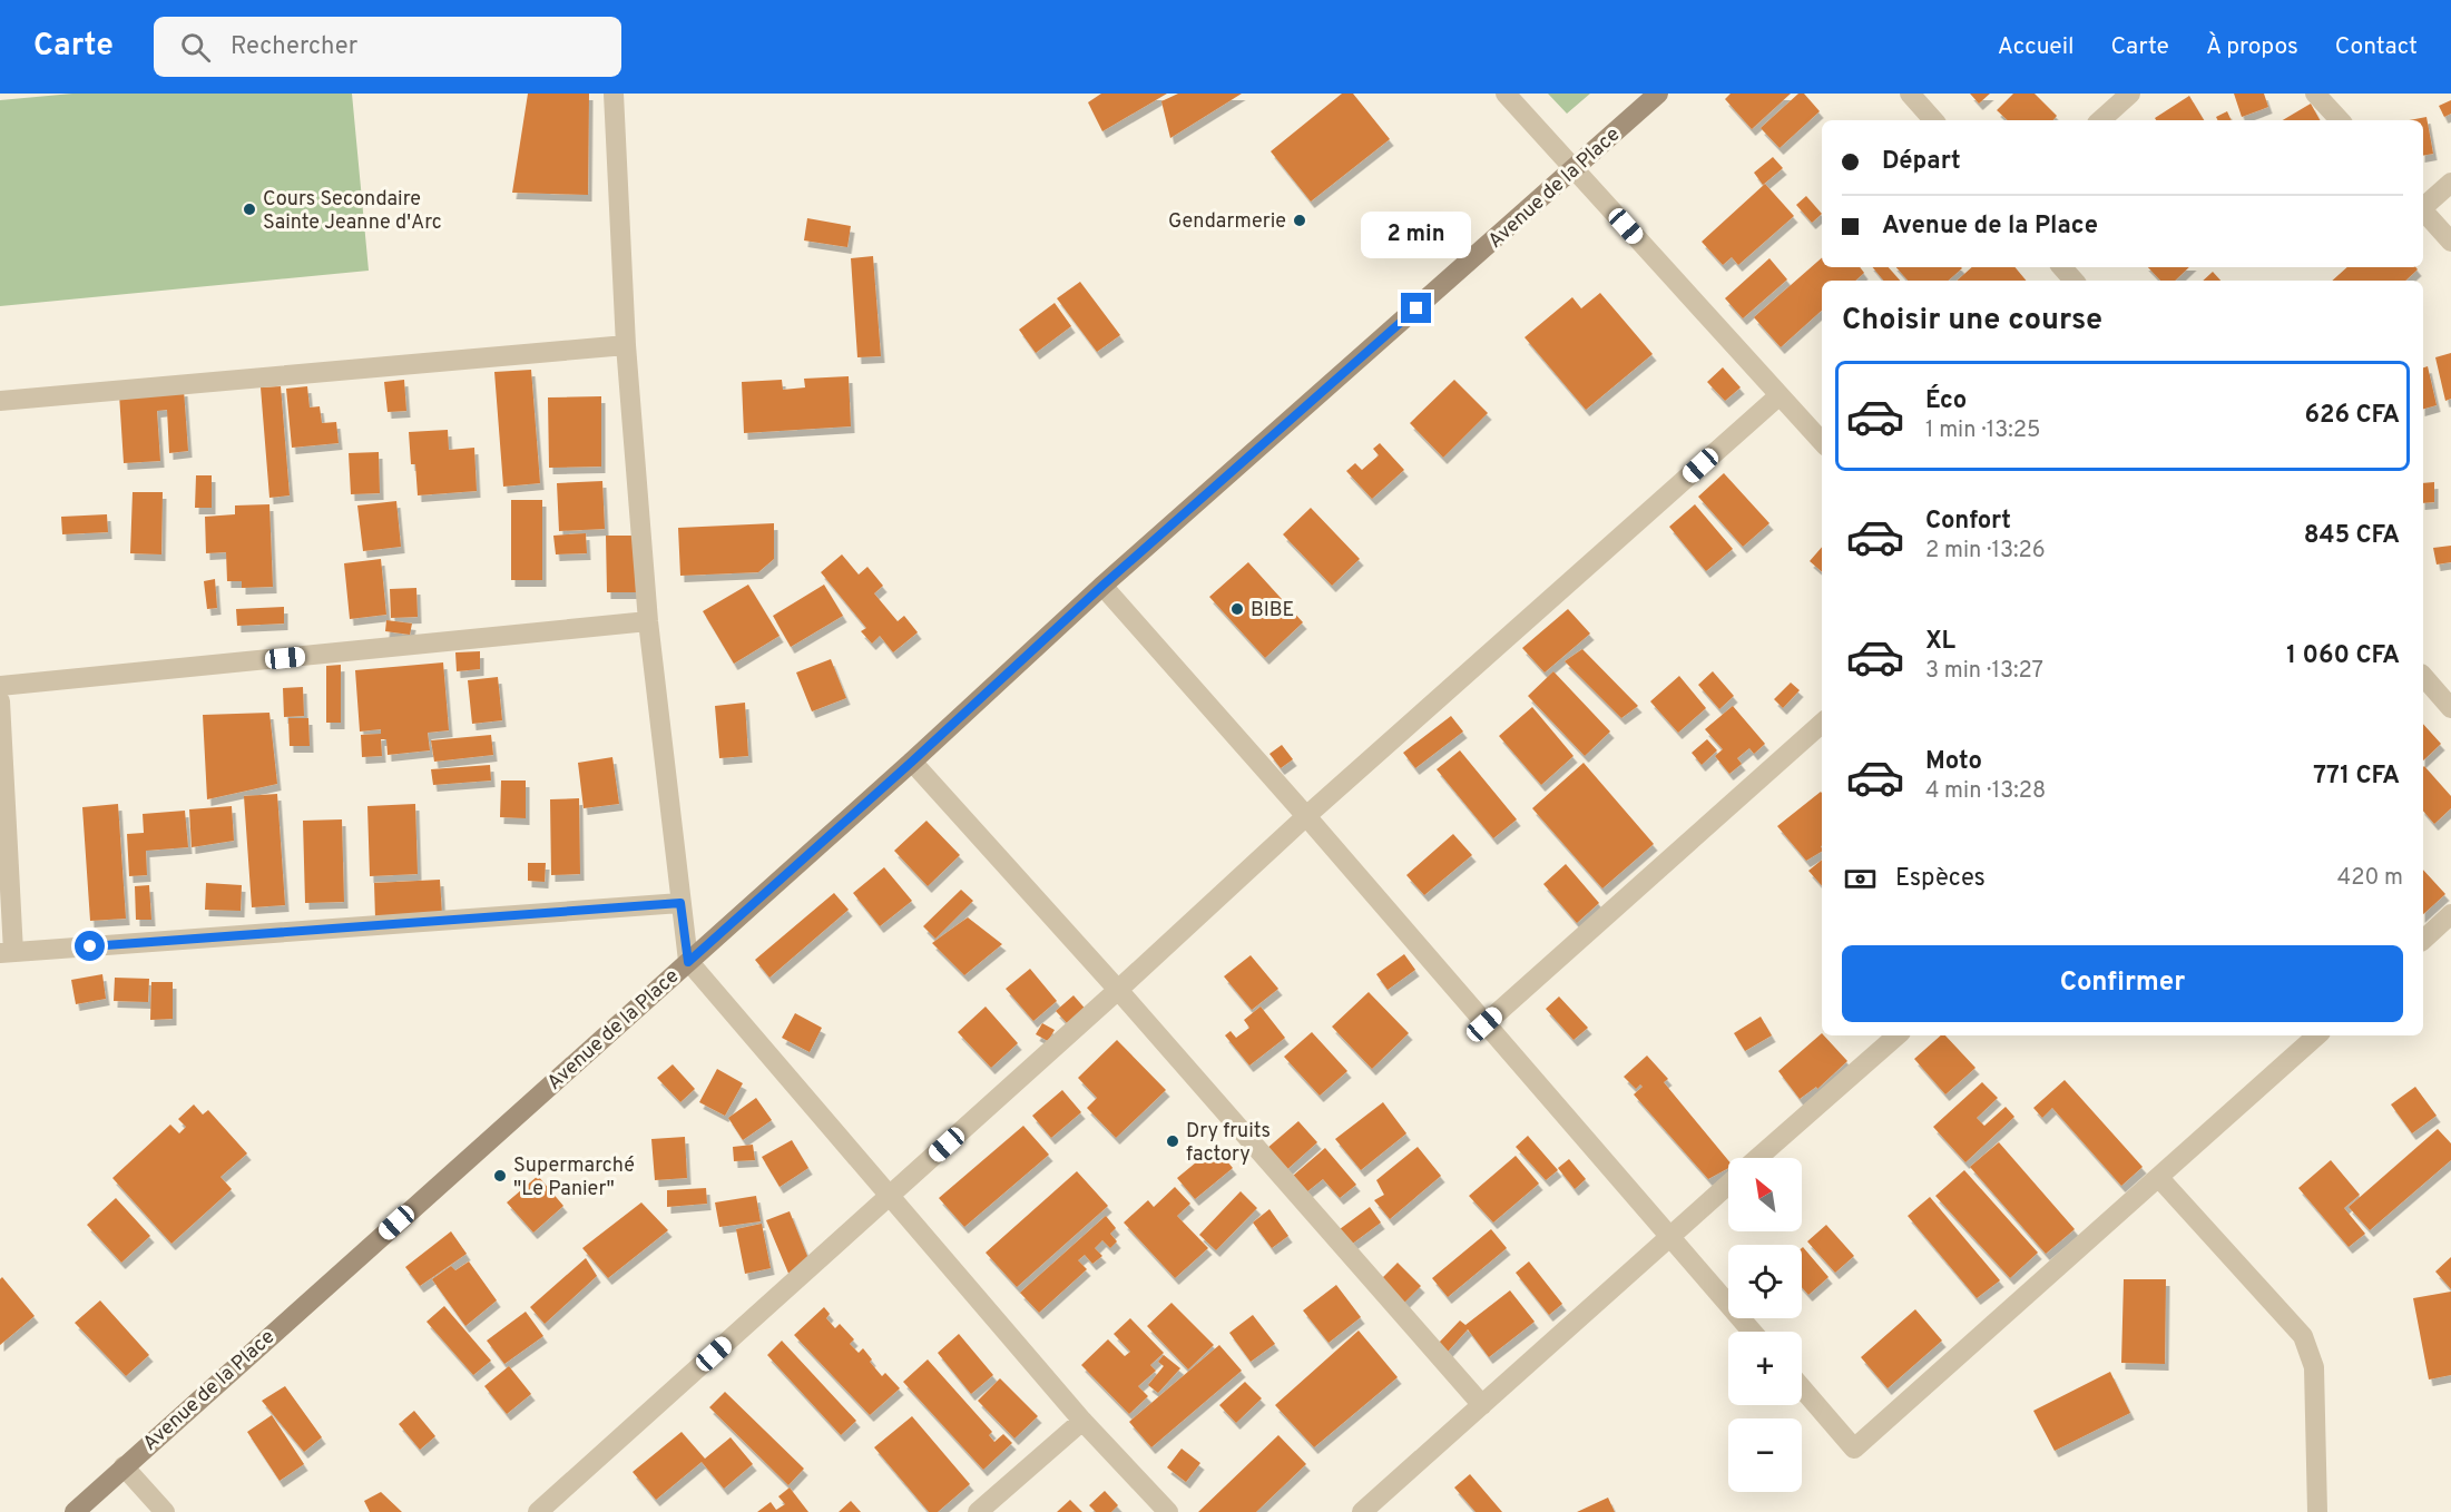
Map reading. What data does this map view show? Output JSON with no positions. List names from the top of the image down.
{
  "streets": {
    "street": ["Avenue de la Place"]
  },
  "places": [
    "Cours Secondaire Sainte Jeanne d'Arc",
    "Gendarmerie",
    "BIBE",
    "Dry fruits factory",
    "Supermarché \"Le Panier\""
  ],
  "north": "top left",
  "page": {
    "header": "Carte",
    "search": "Rechercher",
    "nav": [
      "Accueil",
      "Carte",
      "À propos",
      "Contact"
    ],
    "banner": ["Départ", "Avenue de la Place"],
    "bubble": "2 min",
    "heading": "Choisir une course",
    "list": [
      {
        "name": "Éco",
        "note": "1 min · 13:25",
        "value": "626 CFA"
      },
      {
        "name": "Confort",
        "note": "2 min · 13:26",
        "value": "845 CFA"
      },
      {
        "name": "XL",
        "note": "3 min · 13:27",
        "value": "1 060 CFA"
      },
      {
        "name": "Moto",
        "note": "4 min · 13:28",
        "value": "771 CFA"
      }
    ],
    "pay": ["Espèces", "420 m"],
    "buttons": "Confirmer",
    "map_buttons": ["+", "−"]
  }
}
